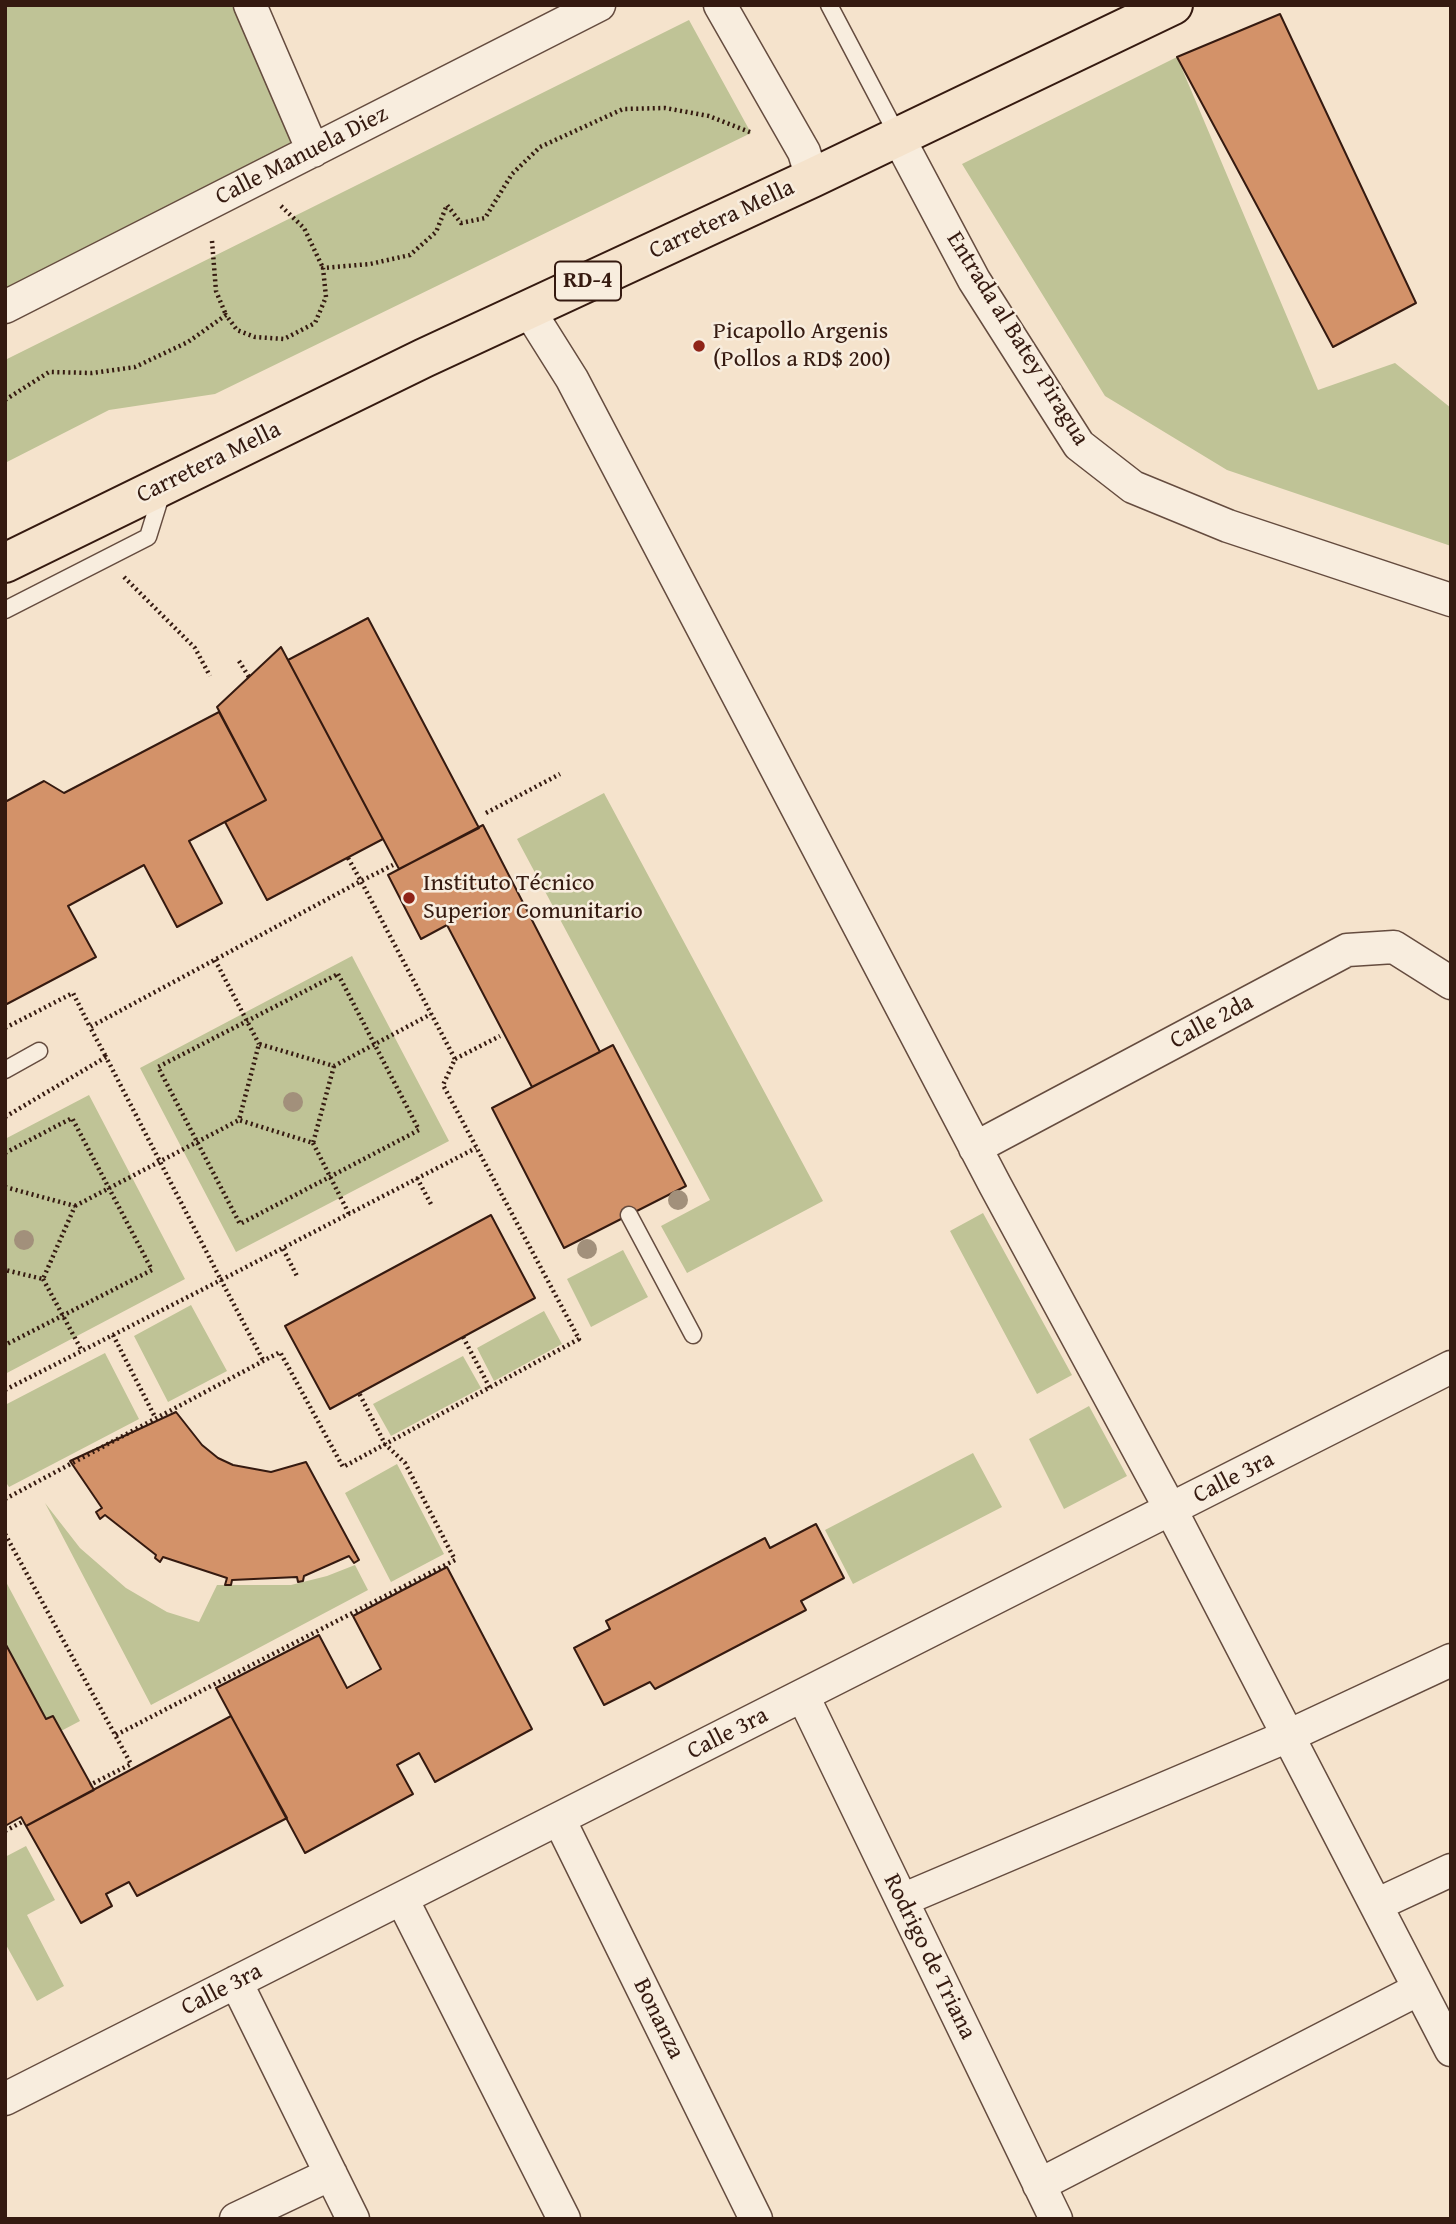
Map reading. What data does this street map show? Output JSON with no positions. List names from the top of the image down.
{
  "streets": {
    "main road": ["Carretera Mella", "RD-4"],
    "street": [
      "Calle Manuela Diez",
      "Entrada al Batey Piragua",
      "Calle 2da",
      "Calle 3ra",
      "Rodrigo de Triana",
      "Bonanza"
    ]
  },
  "crossings": [
    ["Carretera Mella", "Entrada al Batey Piragua"],
    ["Calle 3ra", "Rodrigo de Triana"],
    ["Calle 3ra", "Bonanza"]
  ],
  "places": ["Picapollo Argenis (Pollos a RD$ 200)", "Instituto Técnico Superior Comunitario"]
}
